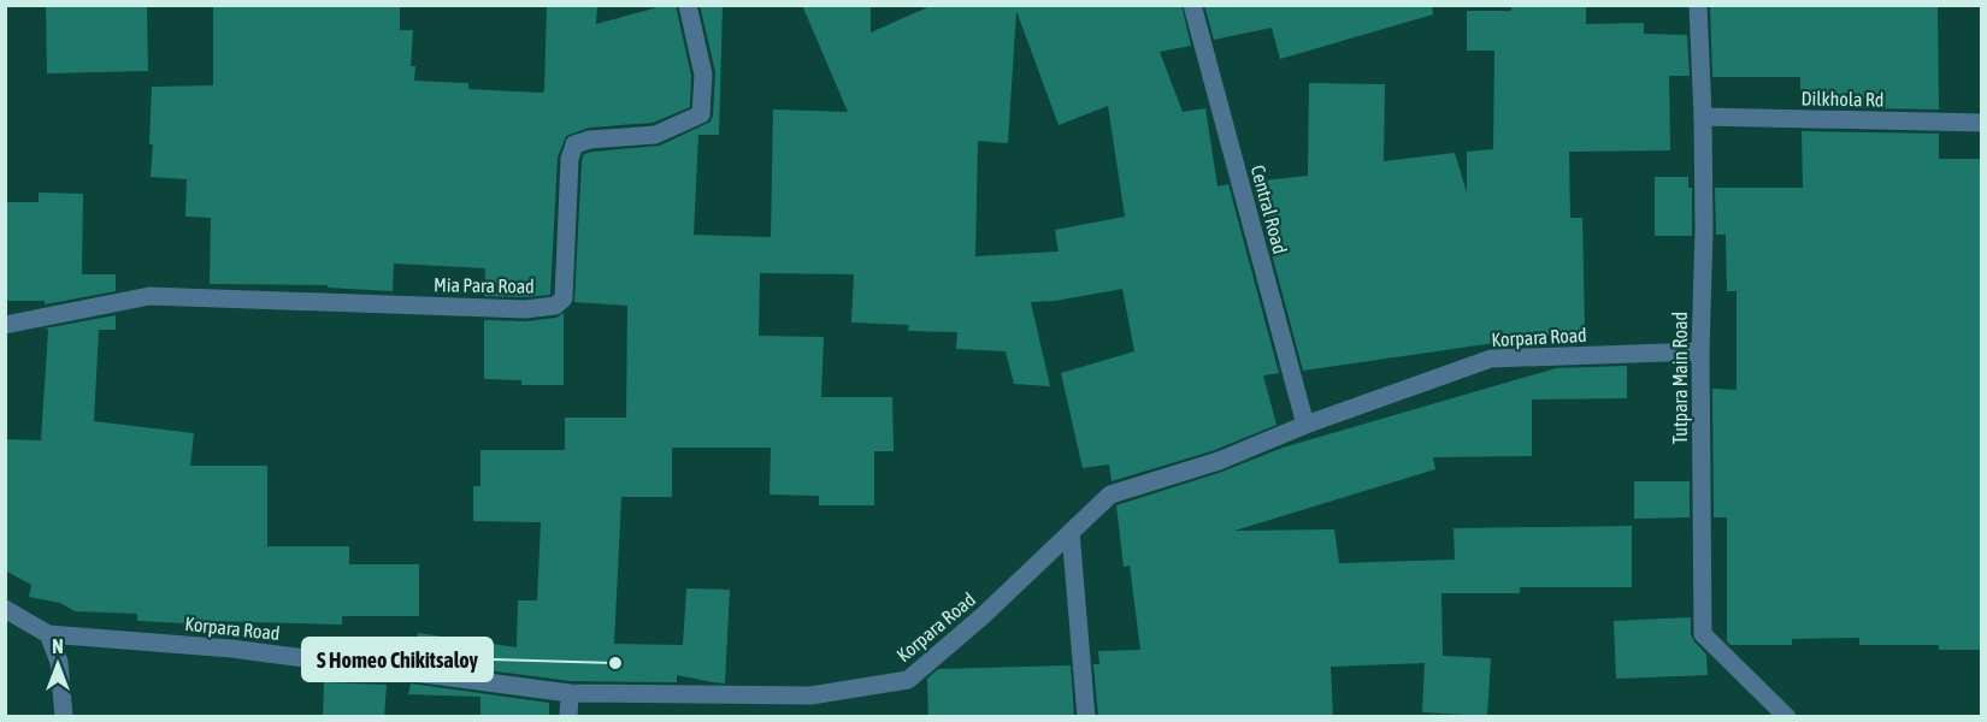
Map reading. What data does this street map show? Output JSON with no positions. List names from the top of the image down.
{
  "streets": {
    "street": [
      "Dilkhola Rd",
      "Central Road",
      "Mia Para Road",
      "Korpara Road",
      "Tutpara Main Road"
    ]
  },
  "crossings": [
    ["Dilkhola Rd", "Tutpara Main Road"],
    ["Central Road", "Korpara Road"],
    ["Korpara Road", "Tutpara Main Road"]
  ],
  "places": ["S Homeo Chikitsaloy"],
  "north": "top"
}
